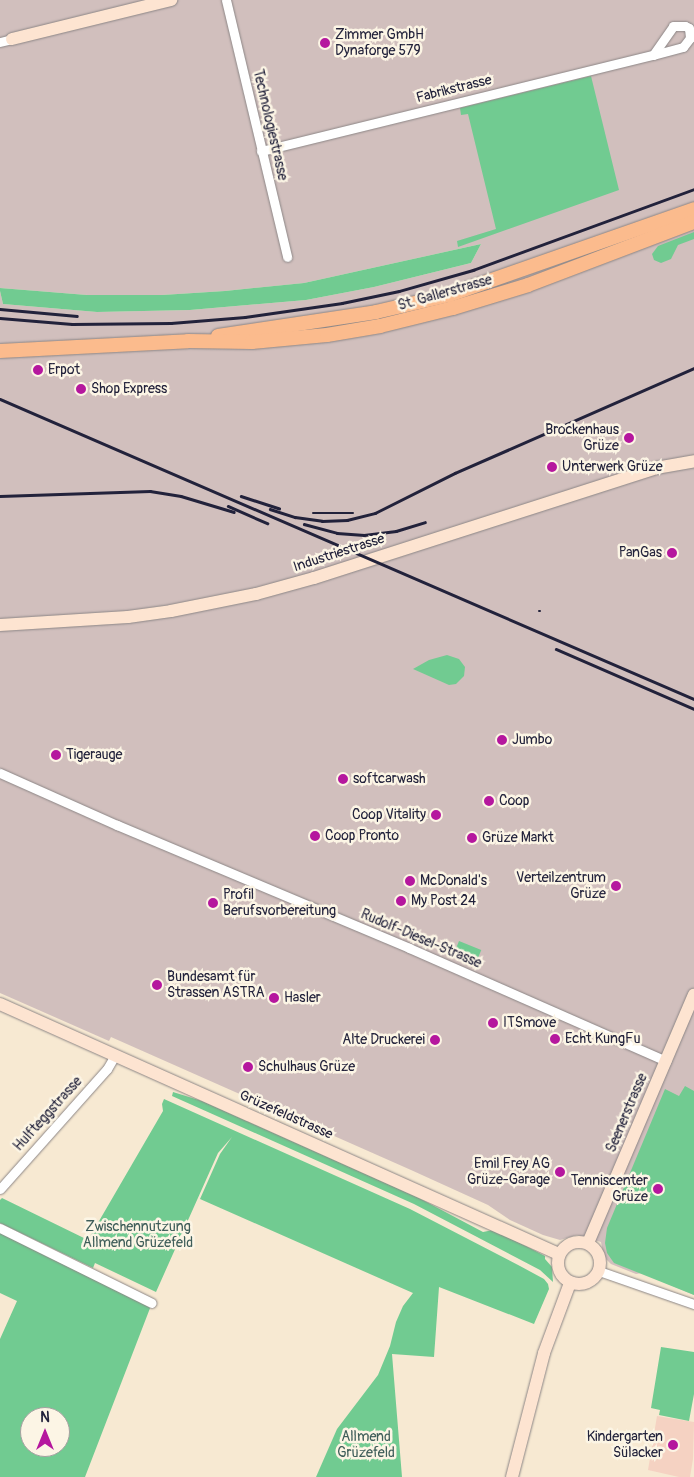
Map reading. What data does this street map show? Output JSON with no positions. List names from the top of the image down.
{
  "streets": {
    "main road": [
      "St. Gallerstrasse",
      "Industriestrasse",
      "Seenerstrasse",
      "Grüzefeldstrasse"
    ],
    "street": [
      "Fabrikstrasse",
      "Technologiestrasse",
      "Rudolf-Diesel-Strasse",
      "Hulfteggstrasse"
    ]
  },
  "crossings": [
    ["Fabrikstrasse", "Technologiestrasse"],
    ["Rudolf-Diesel-Strasse", "Seenerstrasse"],
    ["Seenerstrasse", "Grüzefeldstrasse"],
    ["Hulfteggstrasse", "Grüzefeldstrasse"]
  ],
  "parks": ["Zwischennutzung Allmend Grüzefeld", "Allmend Grüzefeld"],
  "places": [
    "Zimmer GmbH Dynaforge 579",
    "Erpot",
    "Shop Express",
    "Brockenhaus Grüze",
    "Unterwerk Grüze",
    "PanGas",
    "Jumbo",
    "Tigerauge",
    "softcarwash",
    "Coop",
    "Coop Vitality",
    "Coop Pronto",
    "Grüze Markt",
    "McDonald's",
    "Verteilzentrum Grüze",
    "My Post 24",
    "Profil Berufsvorbereitung",
    "Bundesamt für Strassen ASTRA",
    "Hasler",
    "ITSmove",
    "Echt KungFu",
    "Alte Druckerei",
    "Schulhaus Grüze",
    "Emil Frey AG Grüze-Garage",
    "Tenniscenter Grüze",
    "Kindergarten Sülacker"
  ],
  "north": "top"
}
